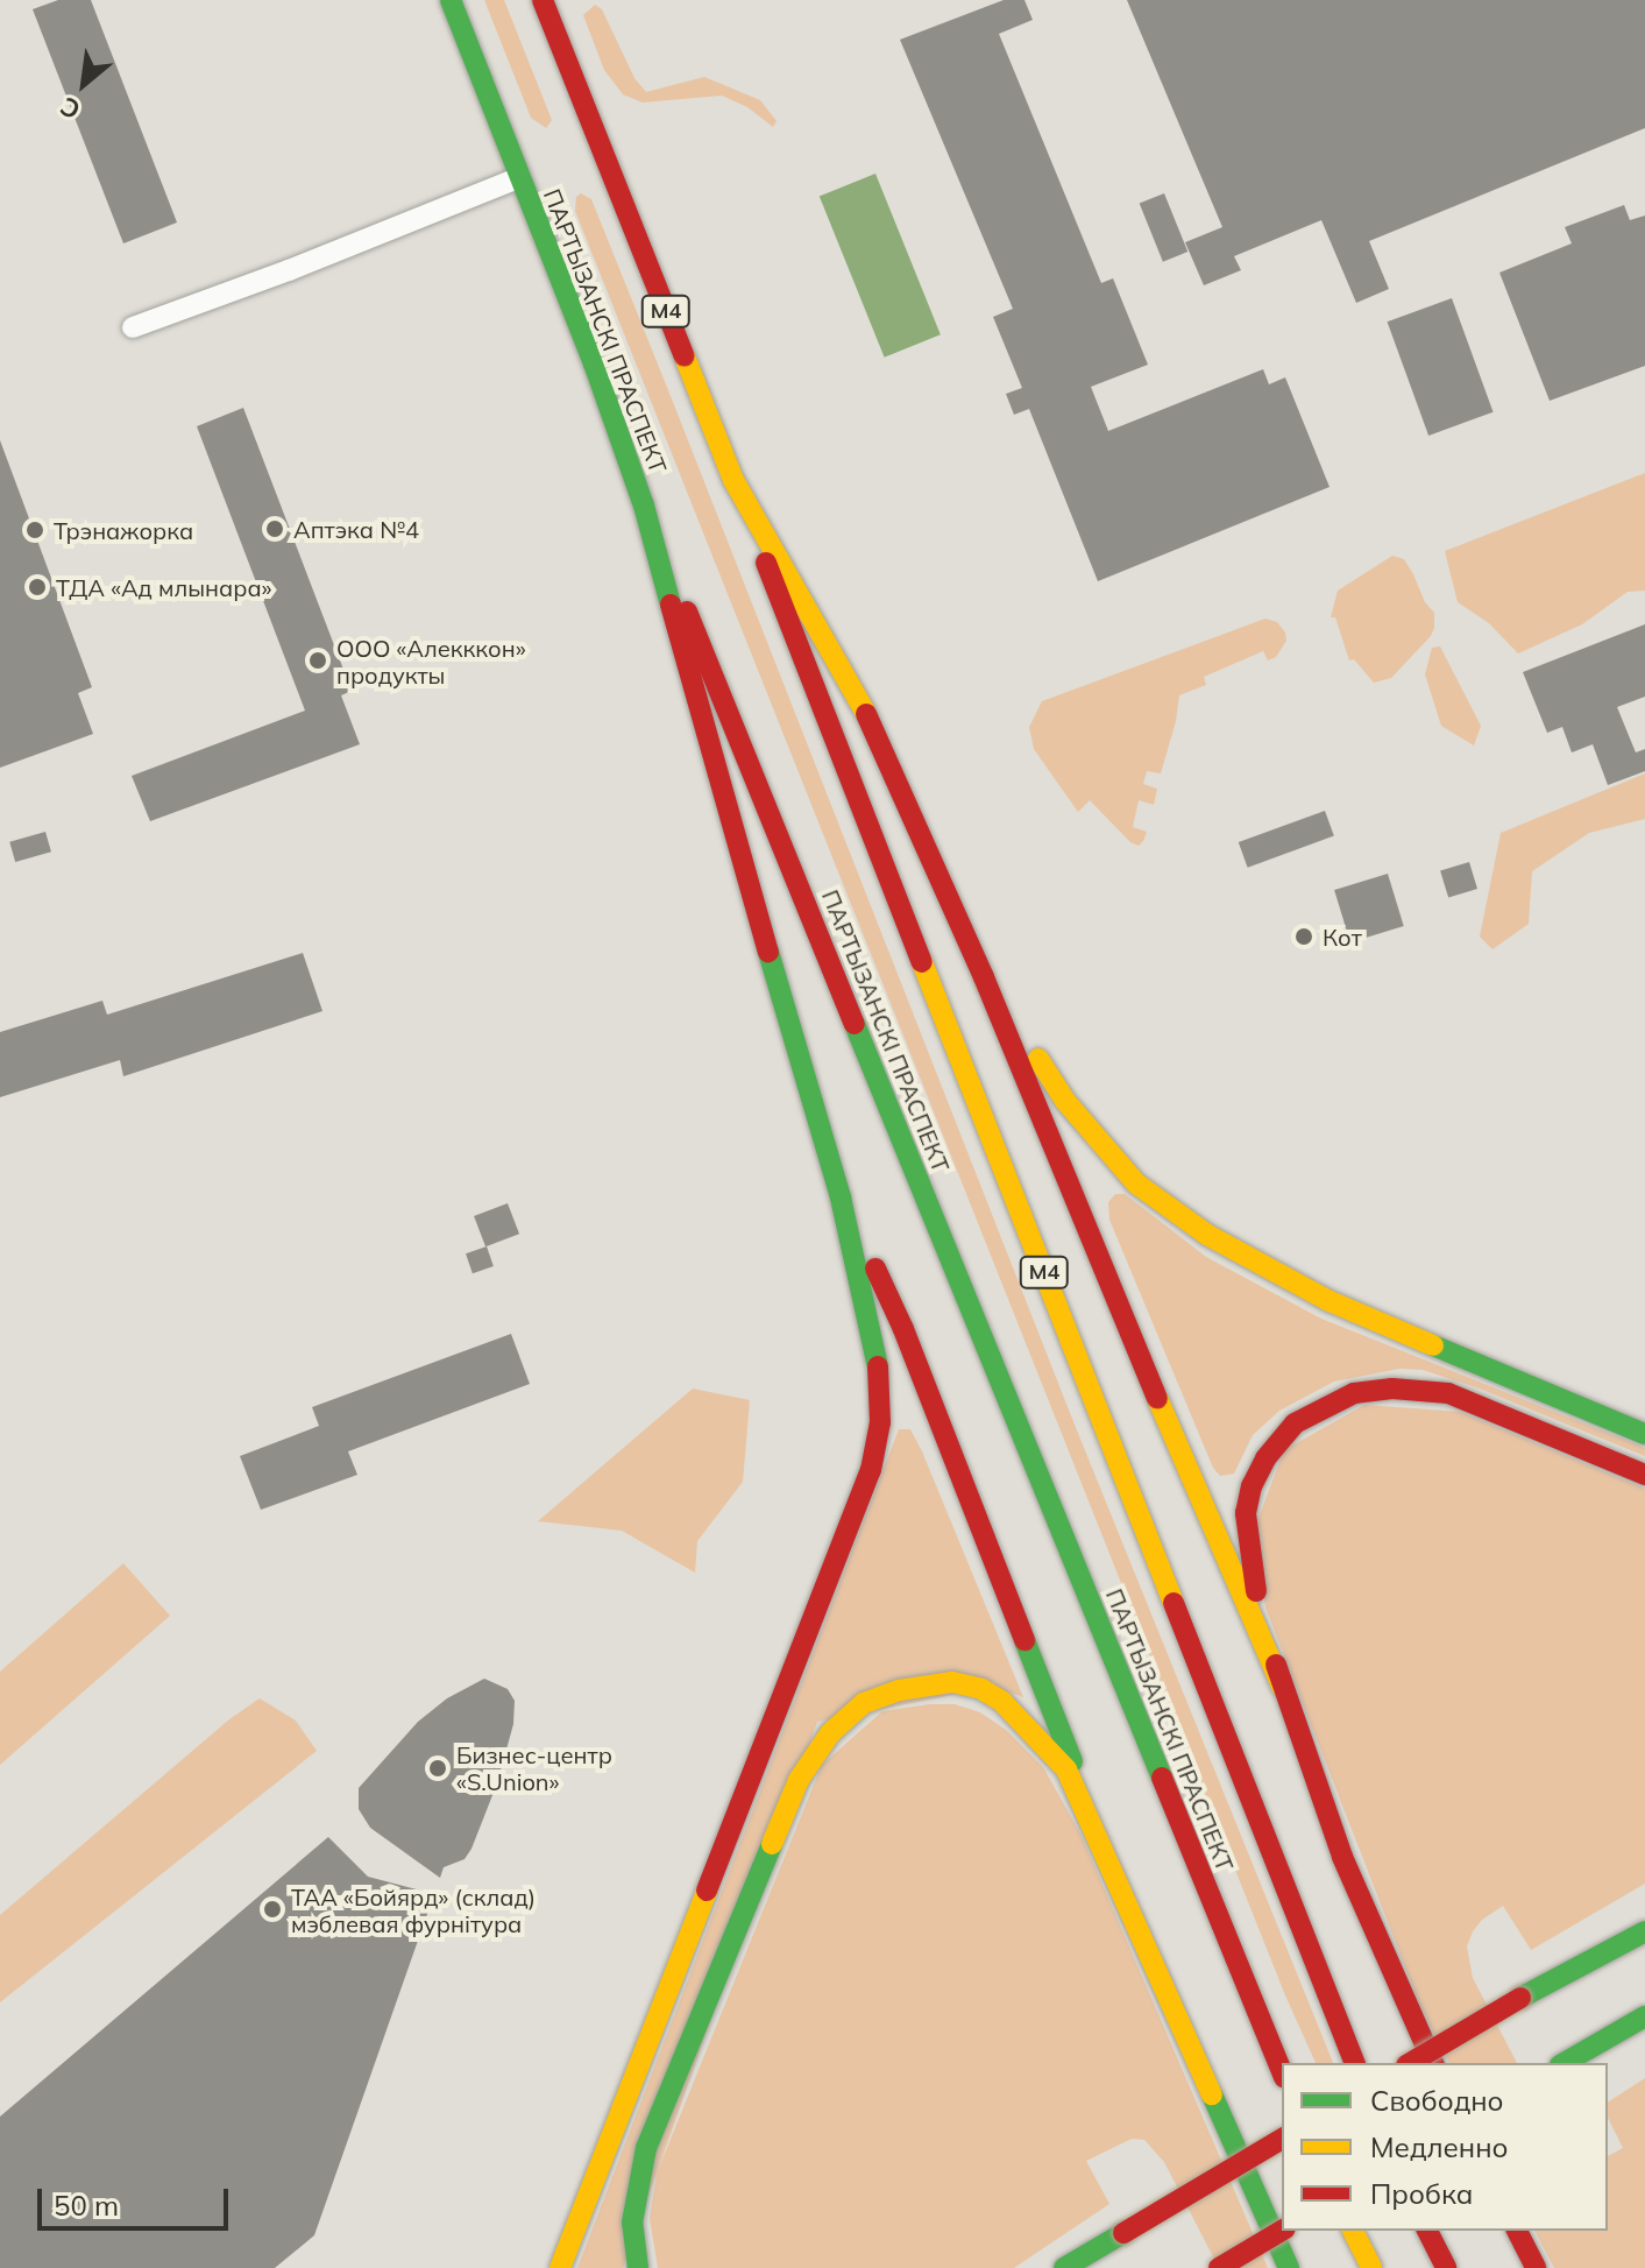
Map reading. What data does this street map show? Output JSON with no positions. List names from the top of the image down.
{
  "streets": {
    "main road": ["М4", "ПАРТЫЗАНСКІ ПРАСПЕКТ"]
  },
  "places": [
    "Аптэка №4",
    "Трэнажорка",
    "ТДА «Ад млынара»",
    "ООО «Алекккон» продукты",
    "Кот",
    "Бизнес-центр «S.Union»",
    "ТАА «Бойярд» (склад) мэблевая фурнітура"
  ],
  "legend": ["Свободно", "Медленно", "Пробка"],
  "scale_bar": "50 m",
  "north": "bottom left"
}
